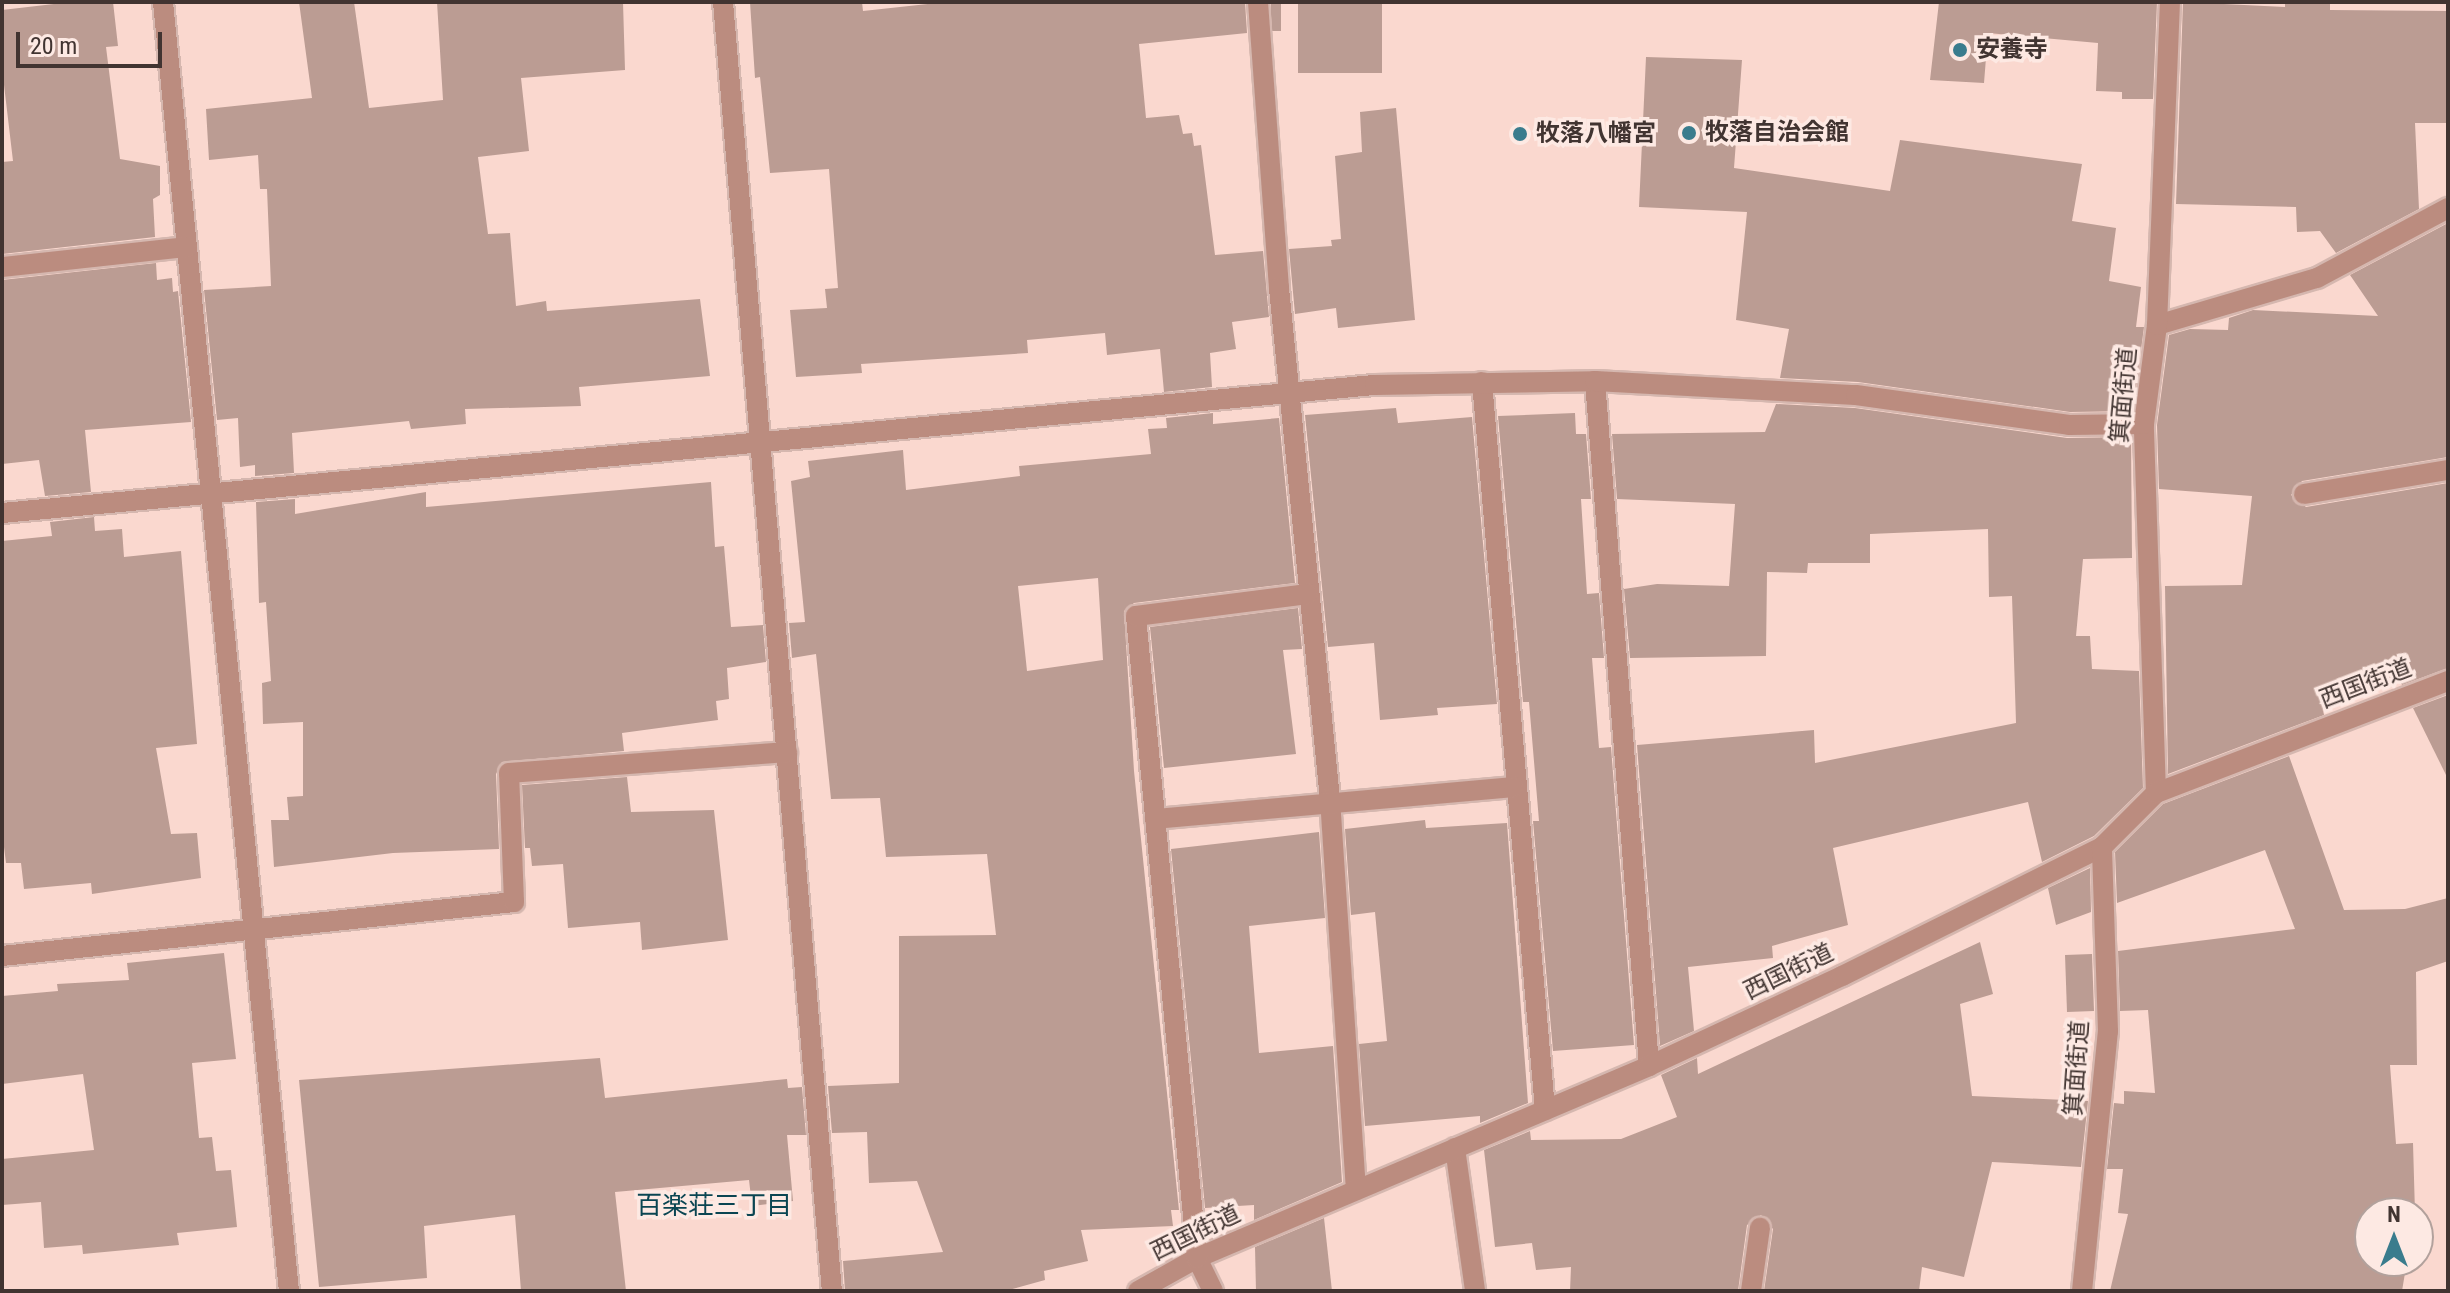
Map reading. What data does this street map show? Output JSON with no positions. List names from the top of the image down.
{
  "streets": {
    "street": ["箕面街道", "西国街道"]
  },
  "crossings": [
    ["箕面街道", "西国街道"]
  ],
  "districts": ["百楽荘三丁目"],
  "places": ["安養寺", "牧落自治会館", "牧落八幡宮"],
  "scale_bar": "20 m",
  "north": "top"
}
